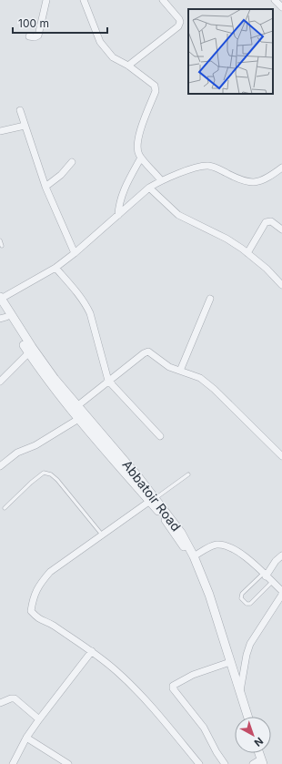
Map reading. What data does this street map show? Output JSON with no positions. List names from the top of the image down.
{
  "streets": {
    "street": ["Abbatoir Road"]
  },
  "scale_bar": "100 m",
  "north": "bottom right"
}
